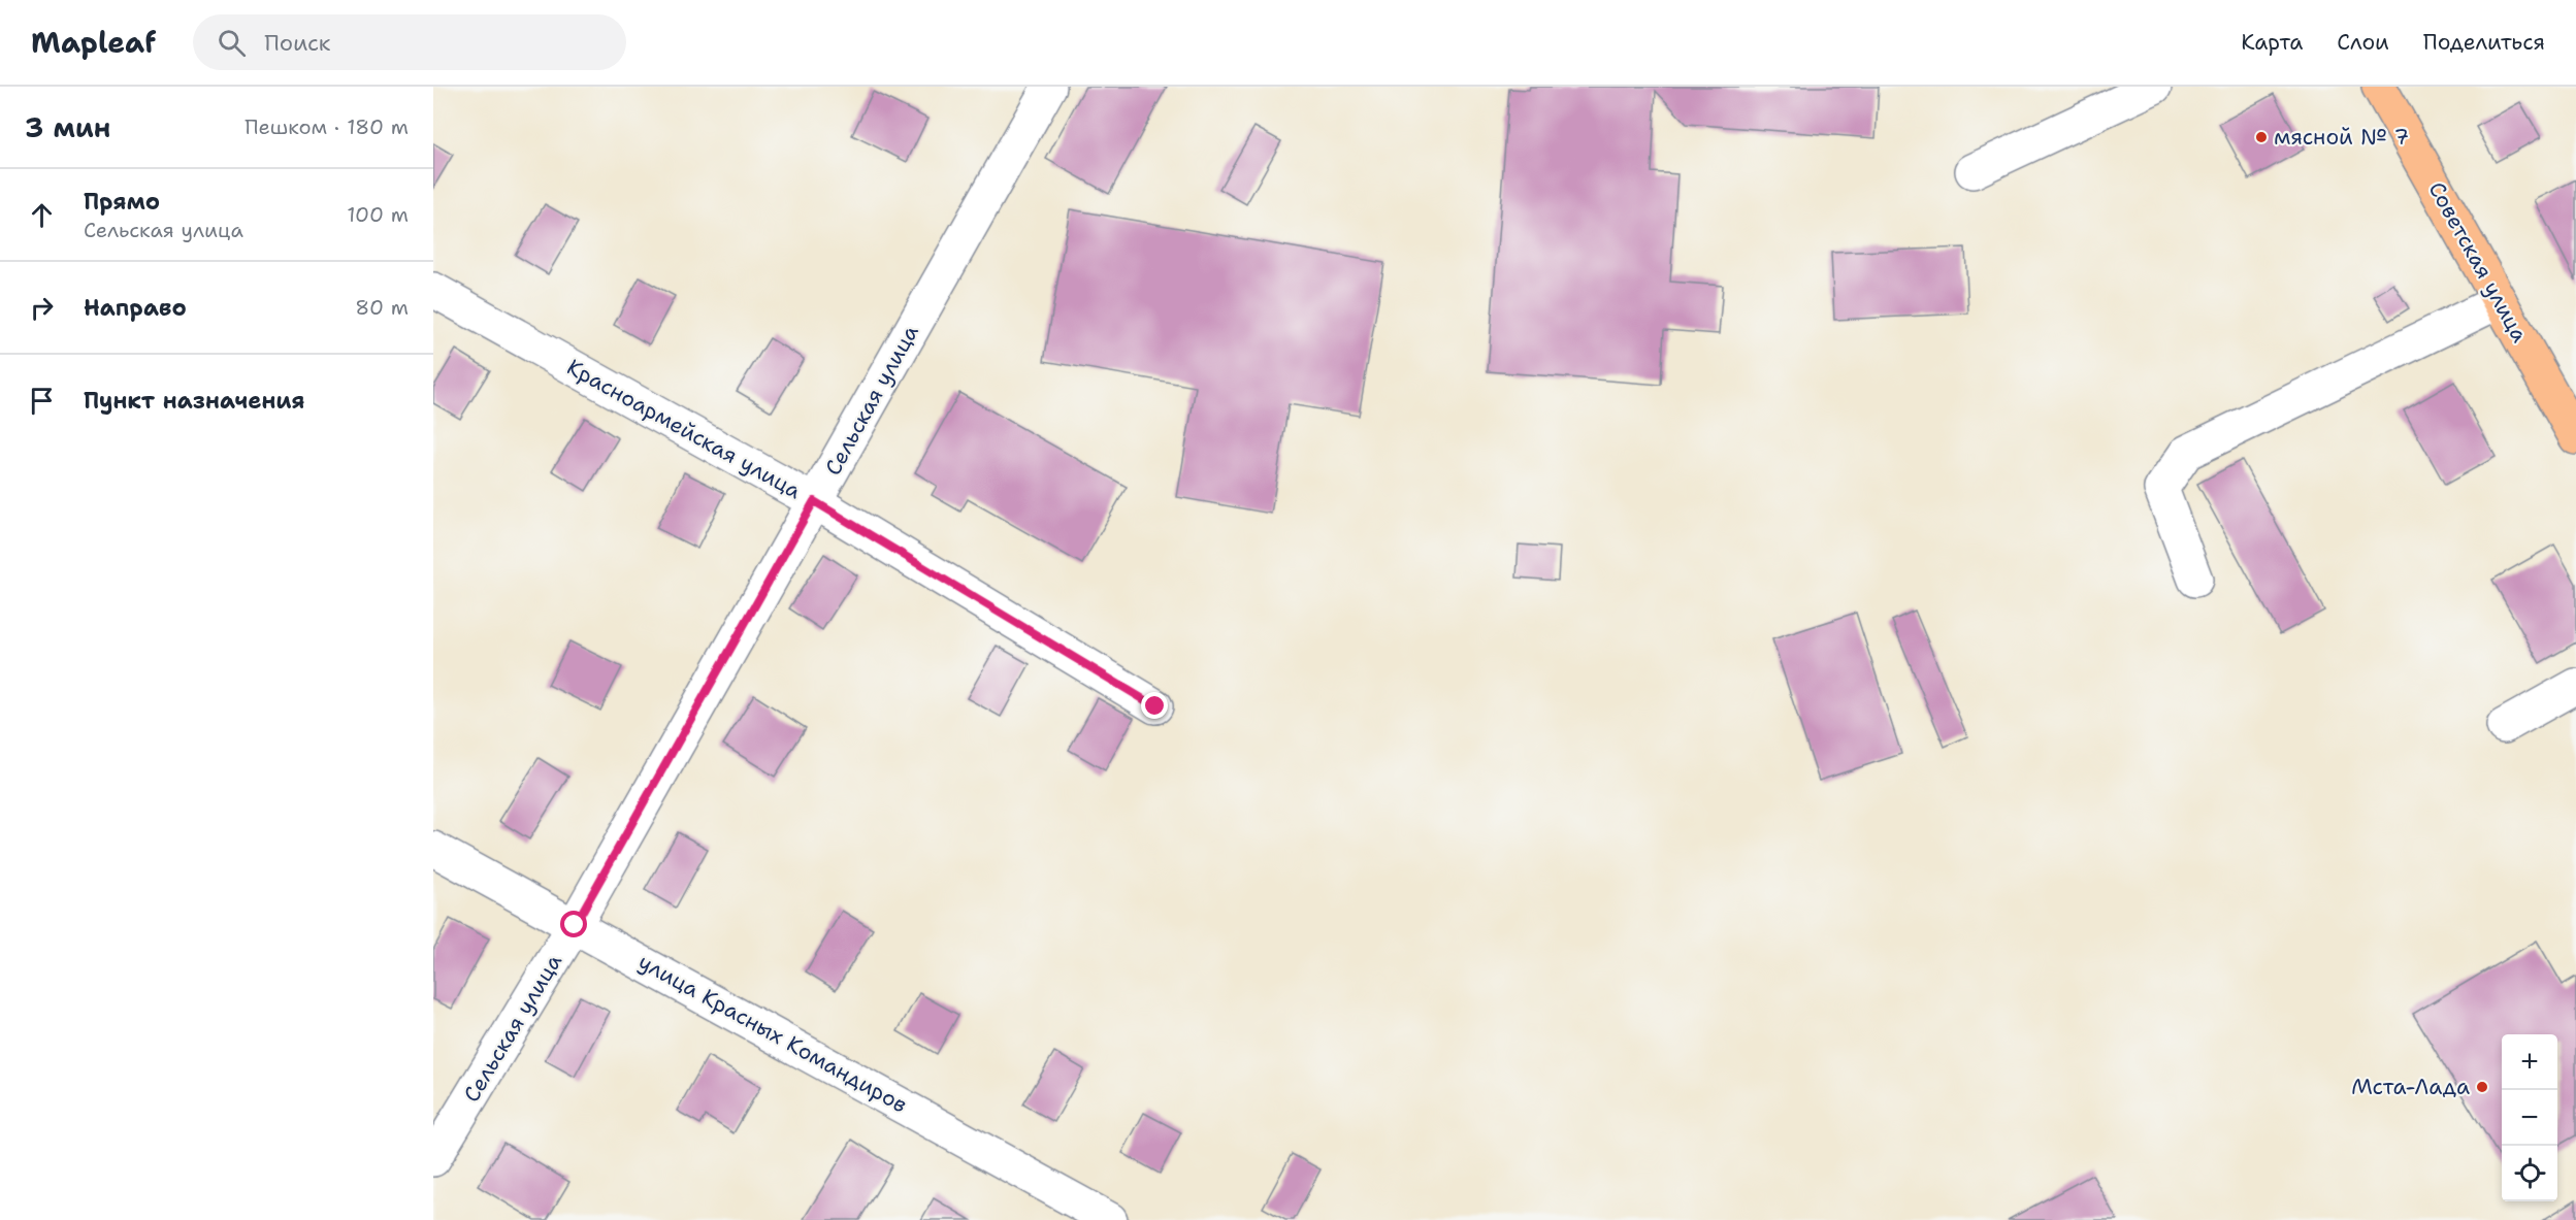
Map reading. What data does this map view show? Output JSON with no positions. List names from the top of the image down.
{
  "streets": {
    "main road": ["Советская улица"],
    "street": ["Сельская улица", "Красноармейская улица", "улица Красных Командиров"]
  },
  "crossings": [
    ["Сельская улица", "Красноармейская улица"],
    ["Сельская улица", "улица Красных Командиров"]
  ],
  "places": ["мясной № 7", "Мста-Лада"],
  "page": {
    "header": "Mapleaf",
    "search": "Поиск",
    "nav": ["Карта", "Слои", "Поделиться"],
    "heading": ["3 мин", "Пешком · 180 m"],
    "list": [
      ["Прямо", "Сельская улица", "100 m"],
      ["Направо", "80 m"],
      "Пункт назначения"
    ],
    "map_buttons": ["+", "−"]
  }
}
